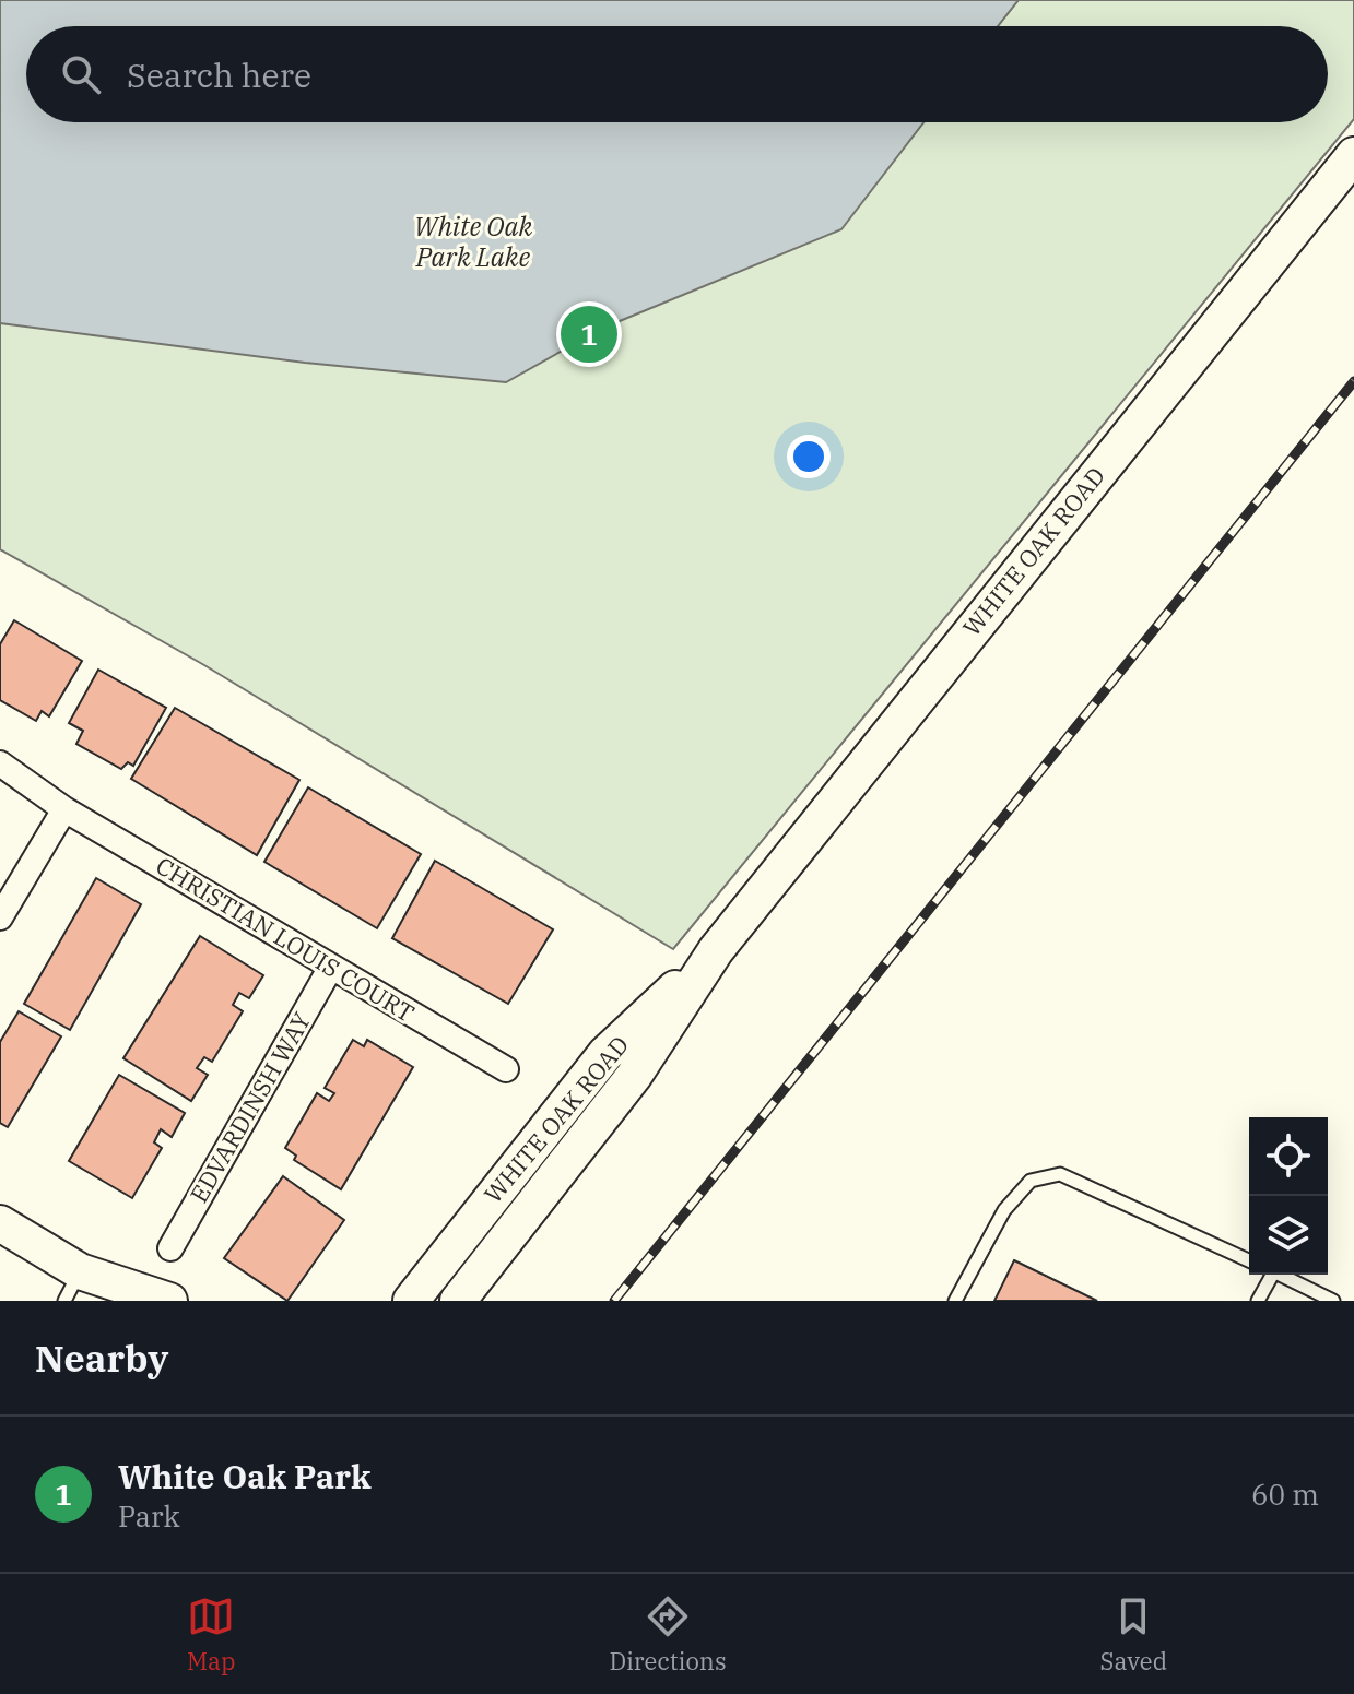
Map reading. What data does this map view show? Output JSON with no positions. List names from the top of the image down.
{
  "streets": {
    "street": ["WHITE OAK ROAD", "CHRISTIAN LOUIS COURT", "EDVARDINSH WAY"]
  },
  "crossings": [
    ["CHRISTIAN LOUIS COURT", "EDVARDINSH WAY"]
  ],
  "water": ["White Oak Park Lake"],
  "page": {
    "search": "Search here",
    "pins": "1",
    "heading": "Nearby",
    "list": [
      {
        "mark": "1",
        "name": "White Oak Park",
        "note": "Park",
        "value": "60 m"
      }
    ],
    "nav": ["Map", "Directions", "Saved"]
  }
}
